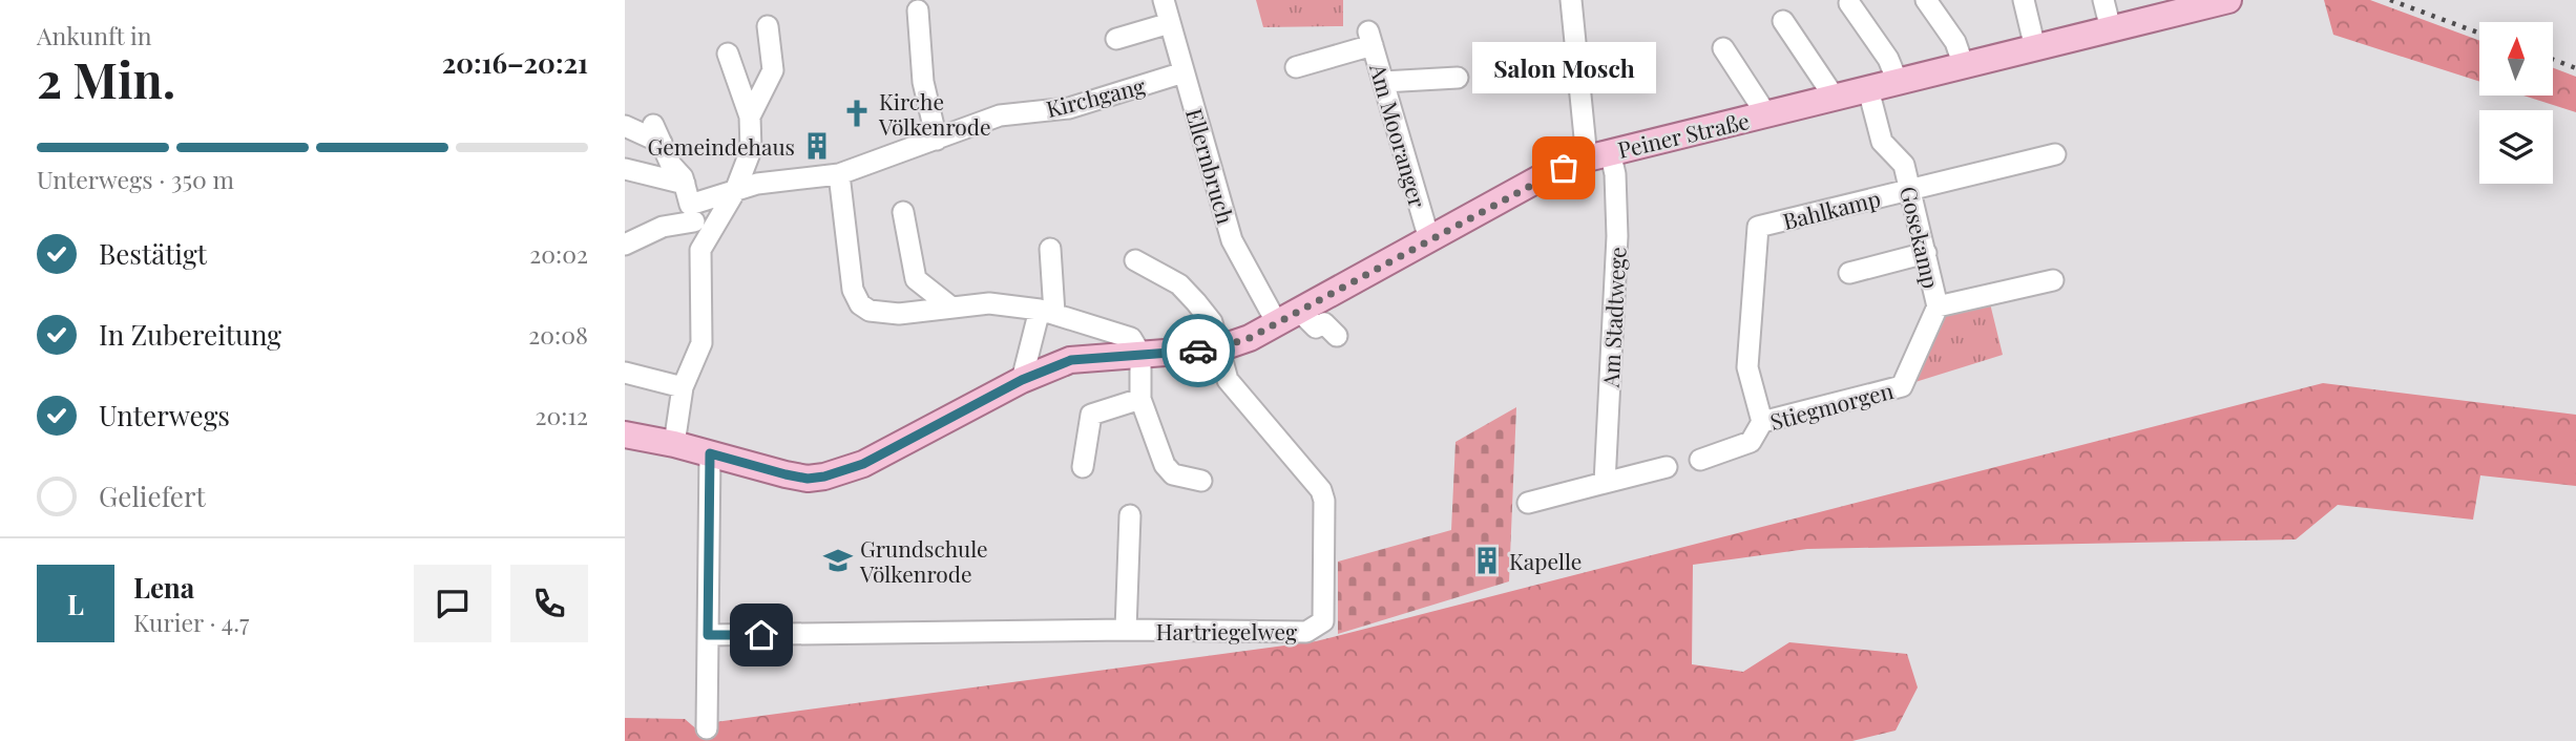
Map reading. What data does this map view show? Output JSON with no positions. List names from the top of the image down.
{
  "streets": {
    "main road": ["Peiner Straße"],
    "street": [
      "Kirchgang",
      "Am Mooranger",
      "Ellernbruch",
      "Bahlkamp",
      "Gosekamp",
      "Am Stadtwege",
      "Stiegmorgen",
      "Hartriegelweg"
    ]
  },
  "crossings": [
    ["Kirchgang", "Ellernbruch"],
    ["Peiner Straße", "Am Mooranger"],
    ["Peiner Straße", "Ellernbruch"],
    ["Peiner Straße", "Gosekamp"],
    ["Peiner Straße", "Am Stadtwege"],
    ["Peiner Straße", "Hartriegelweg"],
    ["Bahlkamp", "Gosekamp"],
    ["Bahlkamp", "Stiegmorgen"],
    ["Gosekamp", "Stiegmorgen"]
  ],
  "places": {
    "church": ["Kirche Völkenrode"],
    "building": ["Gemeindehaus", "Kapelle"],
    "other": ["Salon Mosch"],
    "school or university": ["Grundschule Völkenrode"]
  },
  "north": "top",
  "page": {
    "heading": ["2 Min.", "Ankunft in", "20:16–20:21"],
    "panel": ["Lena", "Kurier · 4.7"],
    "bubble": "Salon Mosch",
    "bar": "Unterwegs · 350 m",
    "list": [
      ["Bestätigt", "20:02"],
      ["In Zubereitung", "20:08"],
      ["Unterwegs", "20:12"],
      "Geliefert"
    ],
    "round": "L"
  }
}
